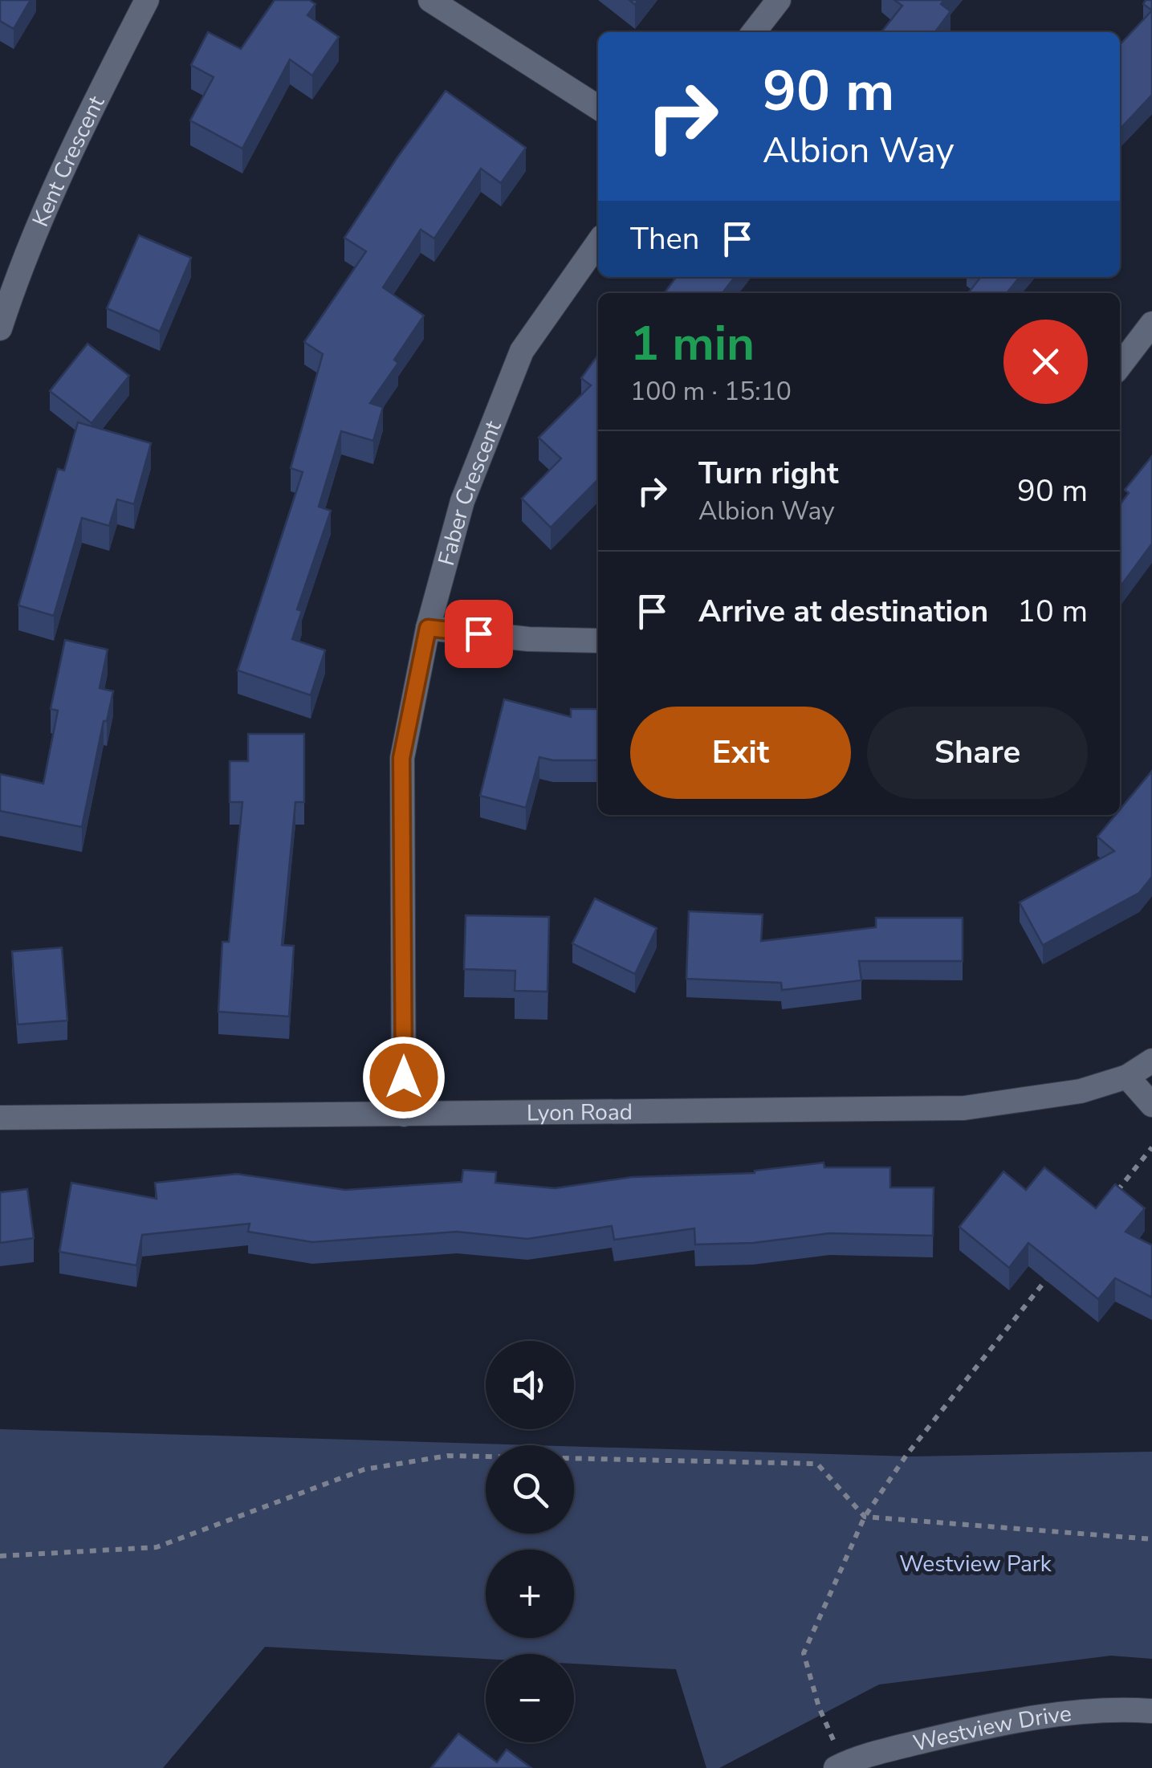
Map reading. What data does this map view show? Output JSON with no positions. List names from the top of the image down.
{
  "streets": {
    "street": [
      "Kent Crescent",
      "Faber Crescent",
      "Lyon Road",
      "Westview Drive"
    ]
  },
  "crossings": [
    ["Faber Crescent", "Lyon Road"]
  ],
  "parks": ["Westview Park"],
  "page": {
    "turn": ["90 m", "Albion Way"],
    "then": "Then",
    "heading": ["1 min", "100 m · 15:10"],
    "list": [
      {
        "name": "Turn right",
        "note": "Albion Way",
        "value": "90 m"
      },
      {
        "name": "Arrive at destination",
        "value": "10 m"
      }
    ],
    "buttons": ["Exit", "Share"],
    "map_buttons": ["+", "−"]
  }
}
